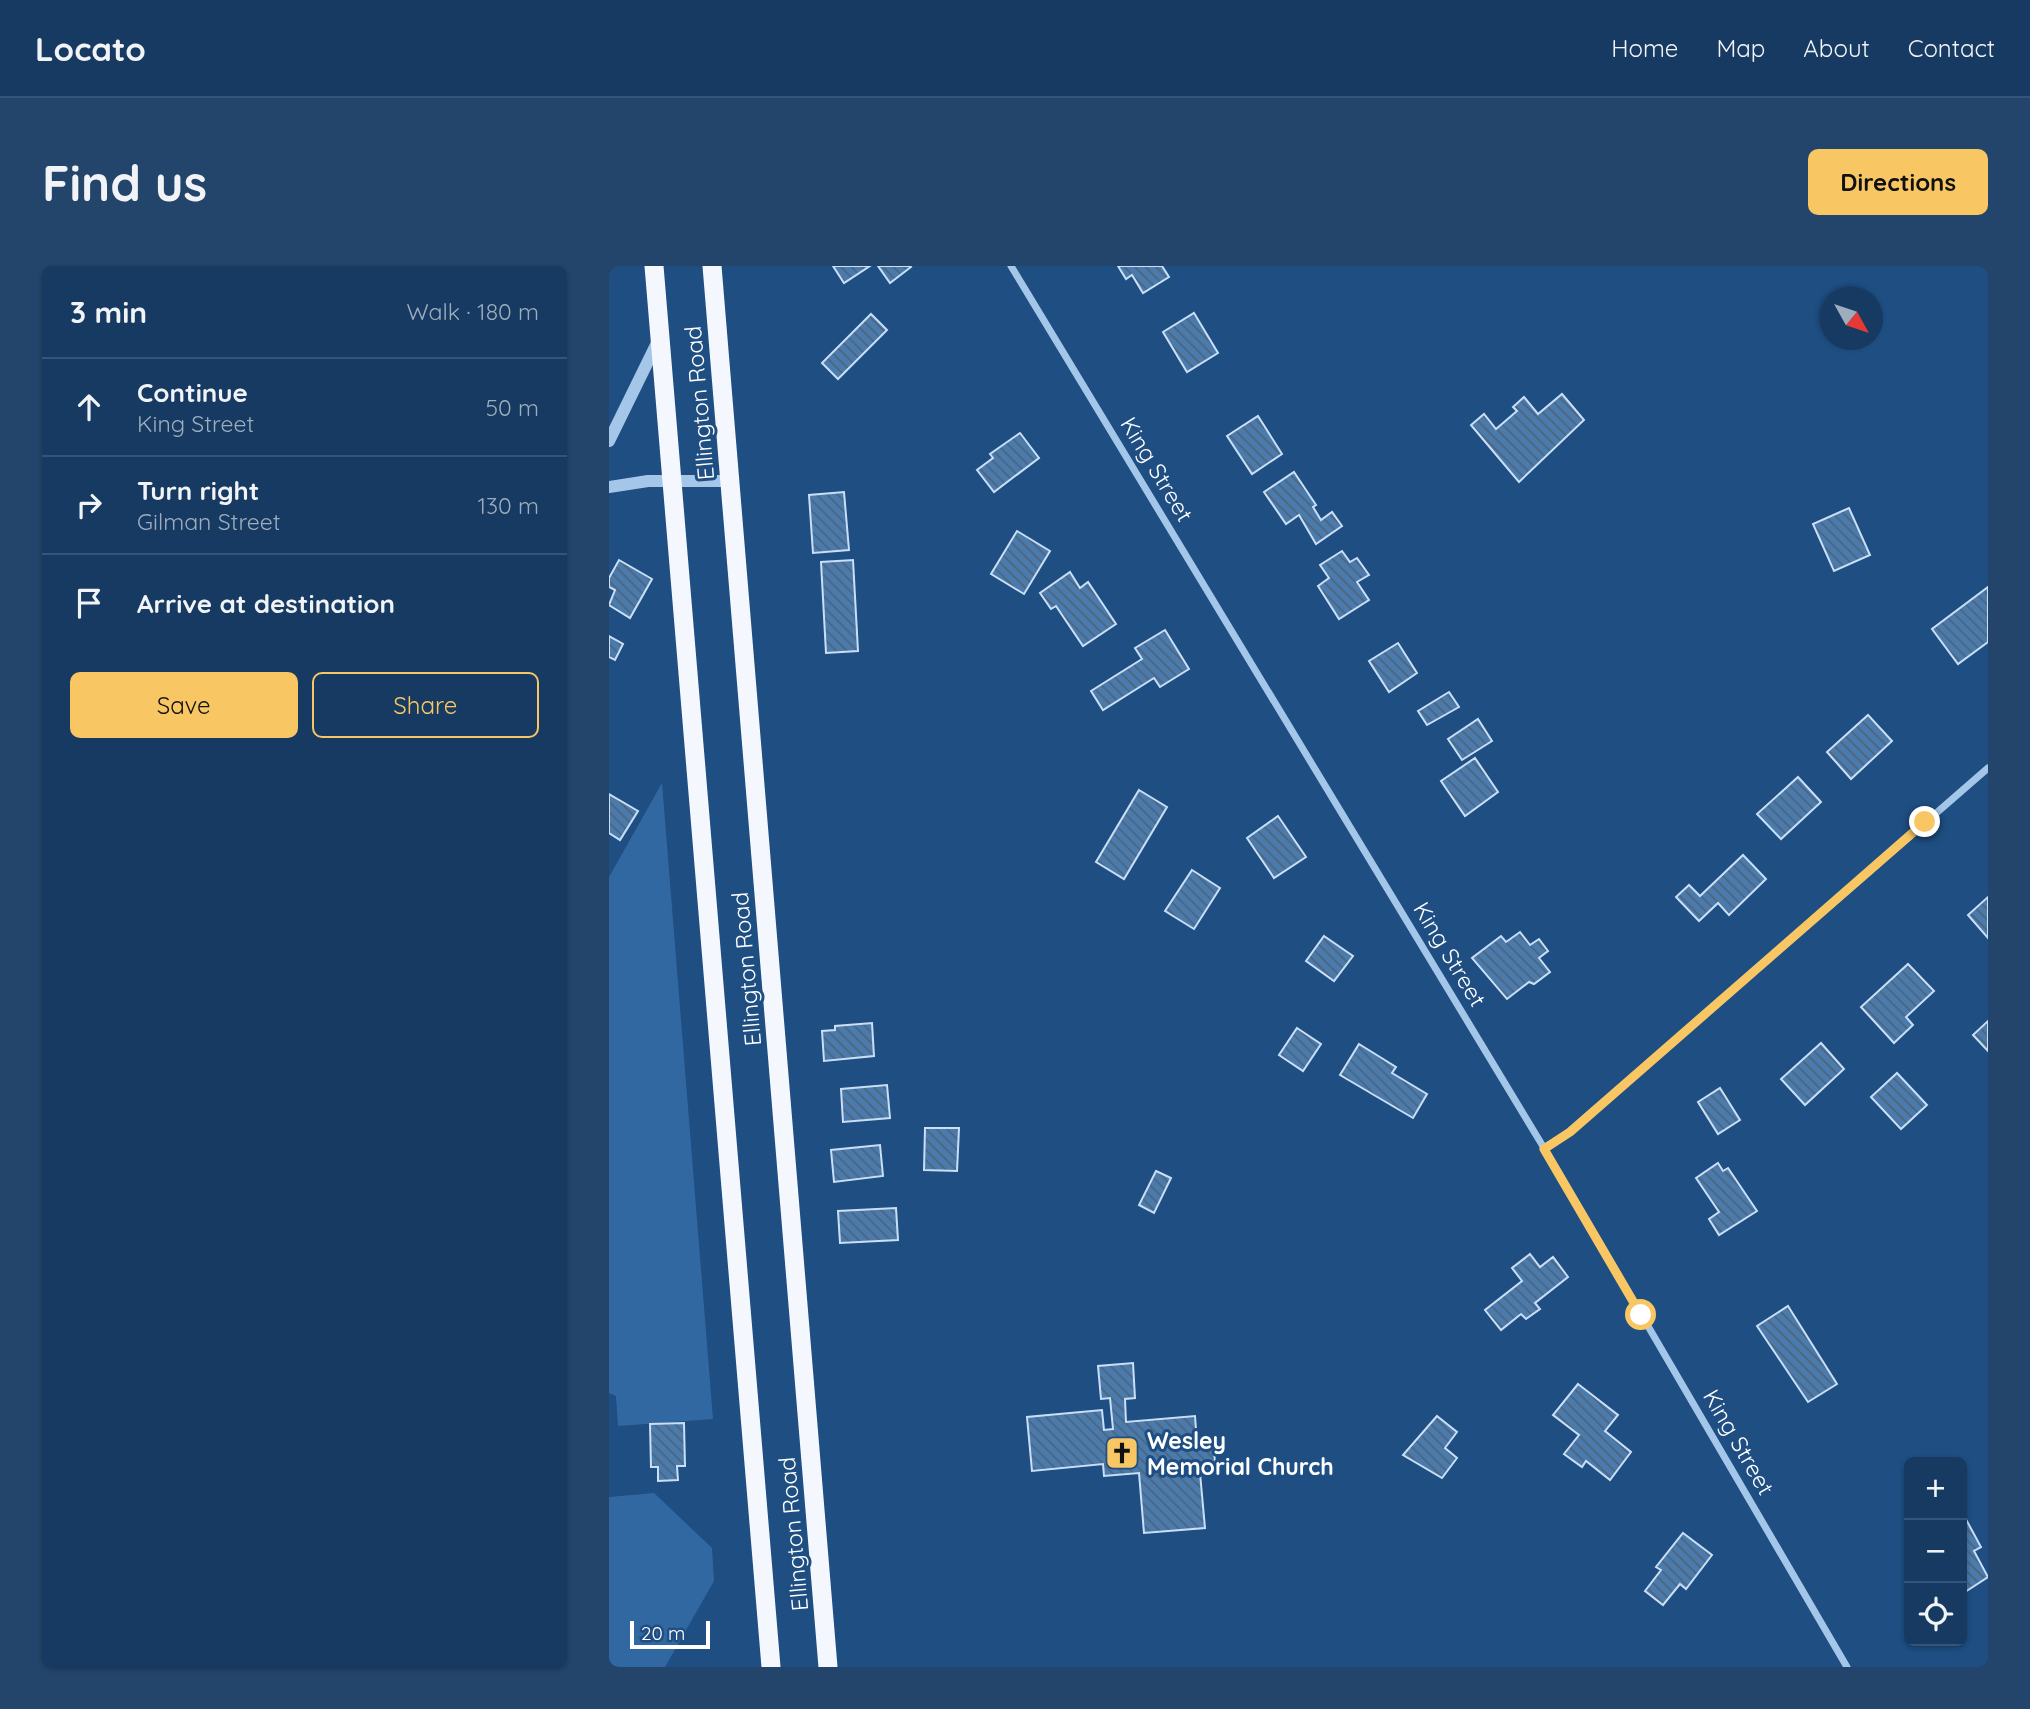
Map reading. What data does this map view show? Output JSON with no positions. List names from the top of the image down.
{
  "streets": {
    "highway": ["Ellington Road"],
    "street": ["King Street"]
  },
  "places": {
    "church": ["Wesley Memorial Church"]
  },
  "scale_bar": "20 m",
  "north": "bottom right",
  "page": {
    "header": "Locato",
    "nav": [
      "Home",
      "Map",
      "About",
      "Contact"
    ],
    "buttons": [
      "Directions",
      ["Save", "Share"]
    ],
    "title": "Find us",
    "heading": ["3 min", "Walk · 180 m"],
    "list": [
      ["Continue", "King Street", "50 m"],
      ["Turn right", "Gilman Street", "130 m"],
      "Arrive at destination"
    ],
    "map_buttons": ["+", "−"],
    "scale": "20 m"
  }
}
